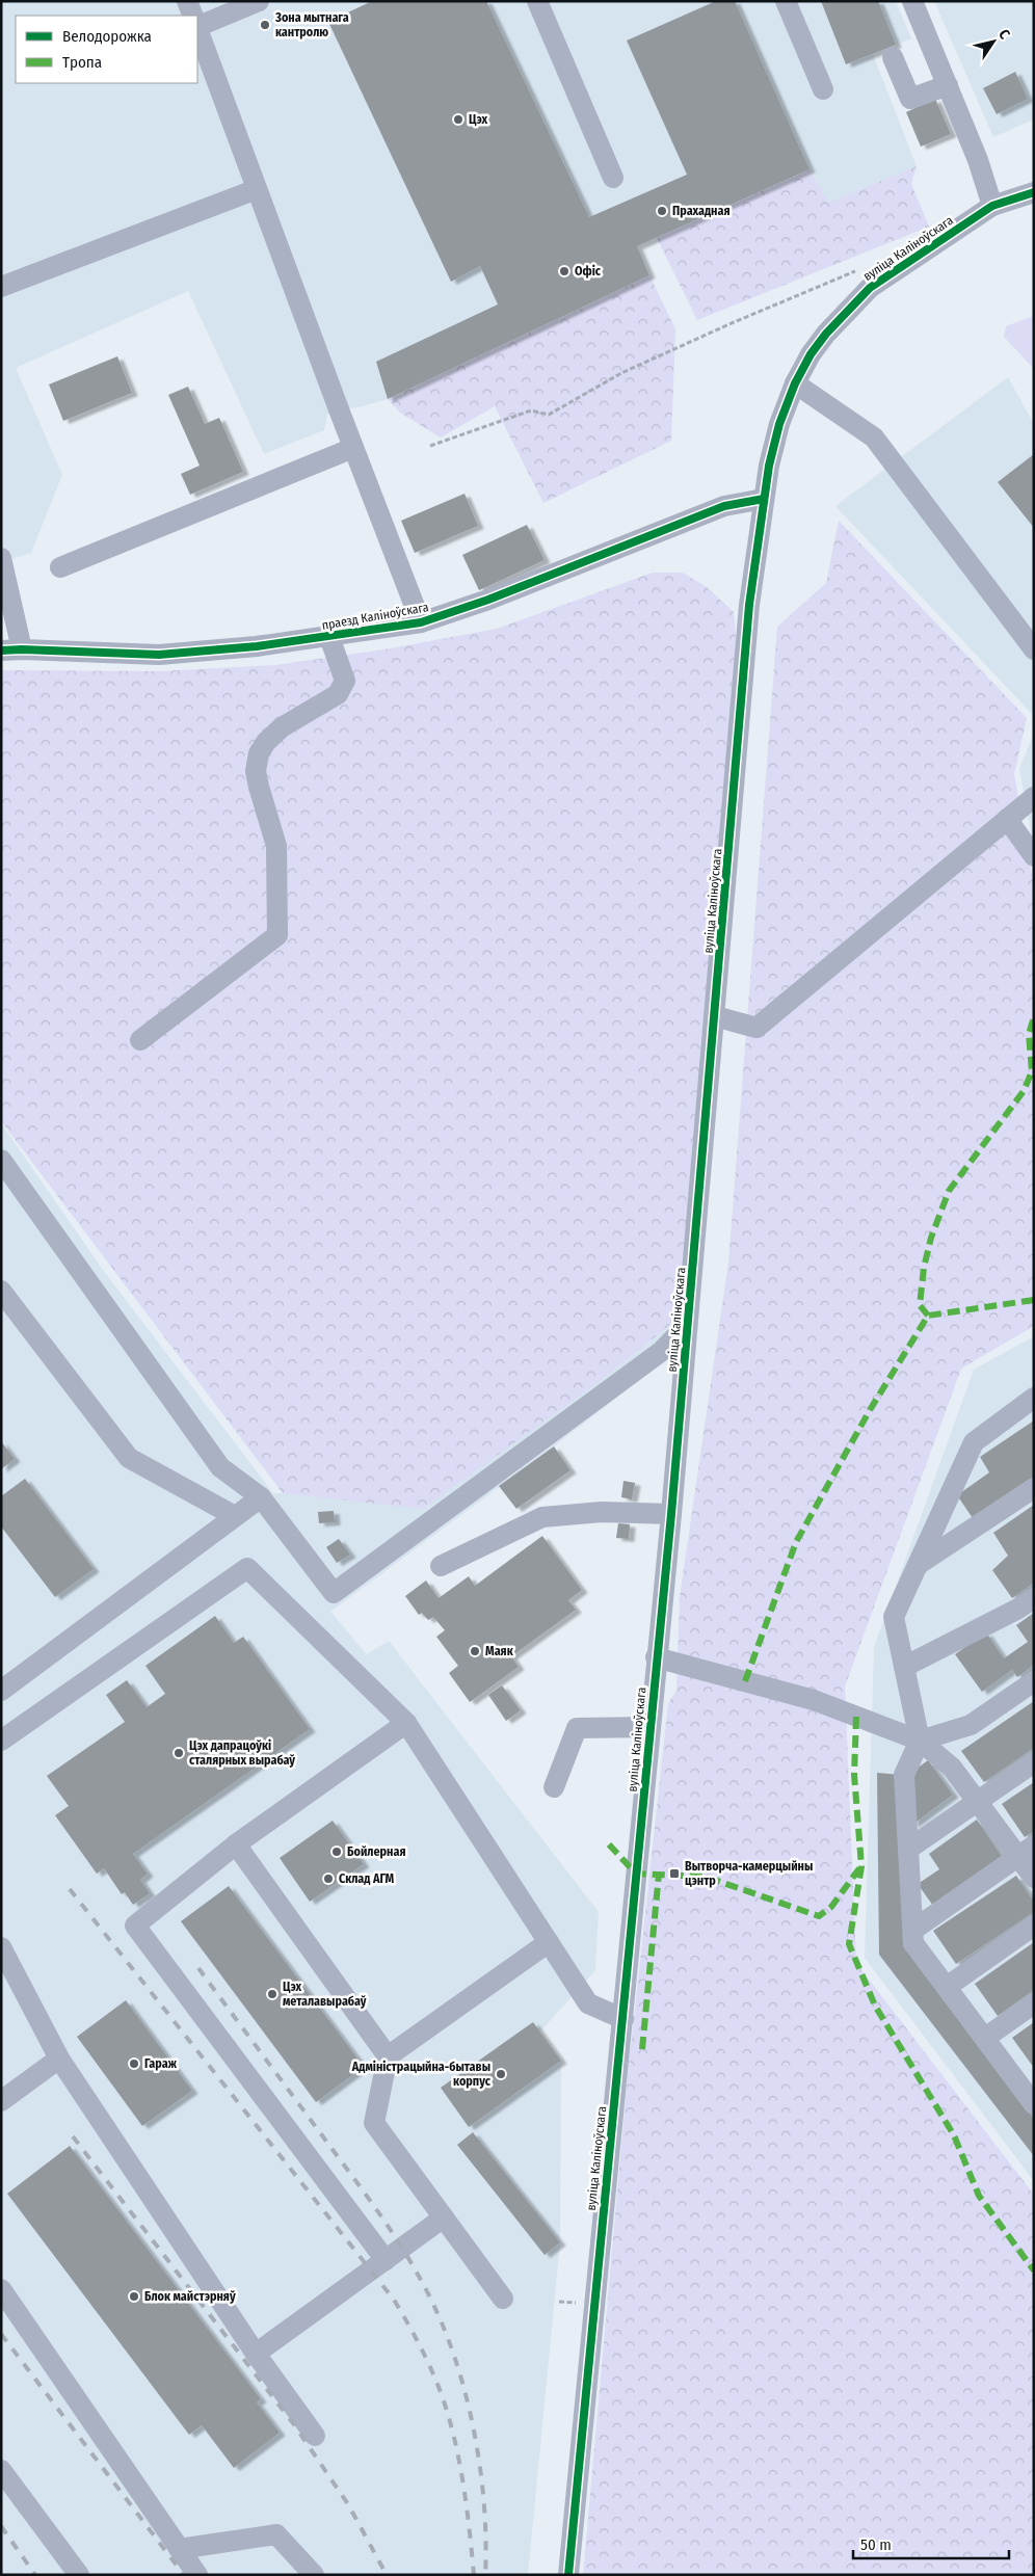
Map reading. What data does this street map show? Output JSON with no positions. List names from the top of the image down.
{
  "streets": {
    "street": ["вуліца Каліноўскага", "праезд Каліноўскага"]
  },
  "crossings": [
    ["вуліца Каліноўскага", "праезд Каліноўскага"]
  ],
  "places": {
    "other": [
      "Зона мытнага кантролю",
      "Цэх",
      "Прахадная",
      "Офіс",
      "Маяк",
      "Цэх дапрацоўкі сталярных вырабаў",
      "Бойлерная",
      "Склад АГМ",
      "Цэх металавырабаў",
      "Гараж",
      "Адміністрацыйна-бытавы корпус",
      "Блок майстэрняў"
    ],
    "transit": ["Вытворча-камерцыйны цэнтр"]
  },
  "legend": ["Велодорожка", "Тропа"],
  "scale_bar": "50 m",
  "north": "top right"
}
